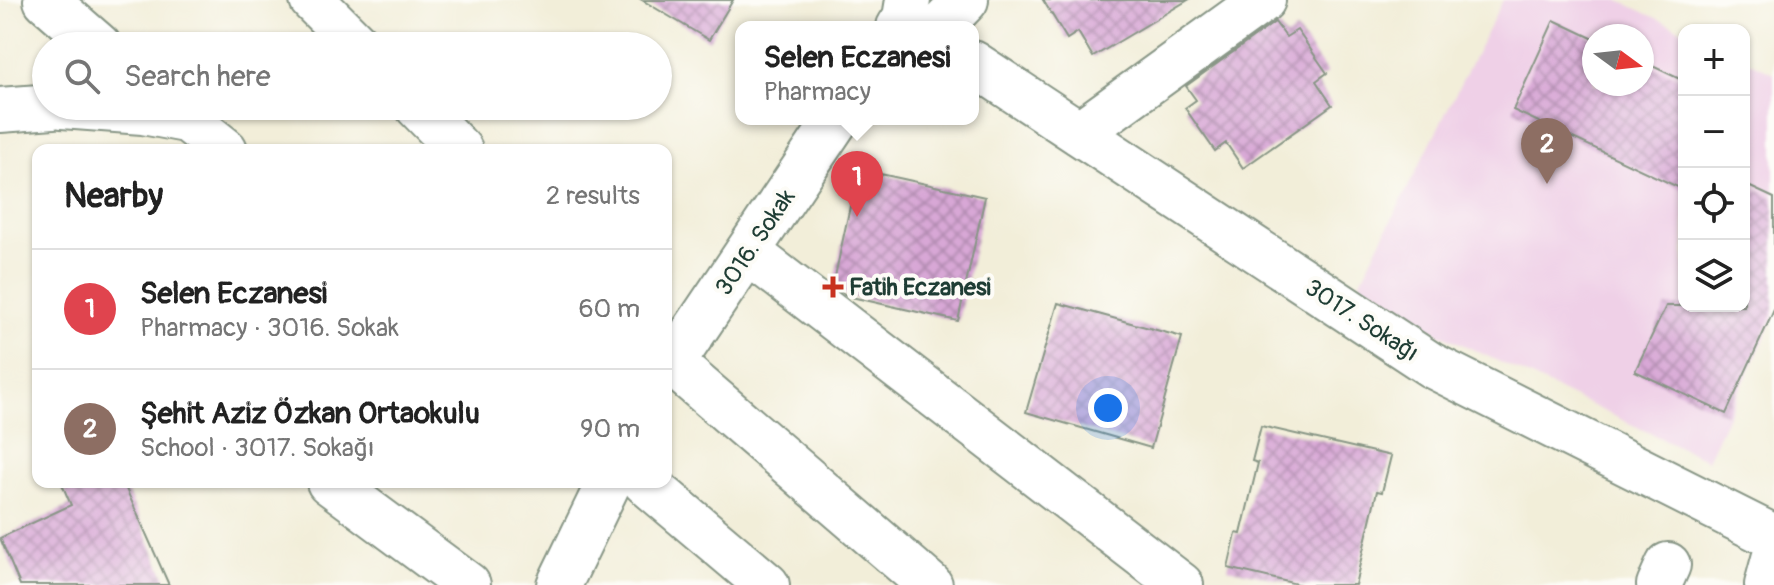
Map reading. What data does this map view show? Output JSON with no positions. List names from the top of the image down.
{
  "streets": {
    "street": ["3016. Sokak", "3017. Sokağı"]
  },
  "places": {
    "health": ["Fatih Eczanesi"]
  },
  "north": "right",
  "page": {
    "popup": ["Selen Eczanesi", "Pharmacy"],
    "map_buttons": ["+", "−"],
    "search": "Search here",
    "pins": ["2", "1"],
    "heading": ["Nearby", "2 results"],
    "list": [
      {
        "mark": "1",
        "name": "Selen Eczanesi",
        "note": "Pharmacy · 3016. Sokak",
        "value": "60 m"
      },
      {
        "mark": "2",
        "name": "Şehit Aziz Özkan Ortaokulu",
        "note": "School · 3017. Sokağı",
        "value": "90 m"
      }
    ]
  }
}
